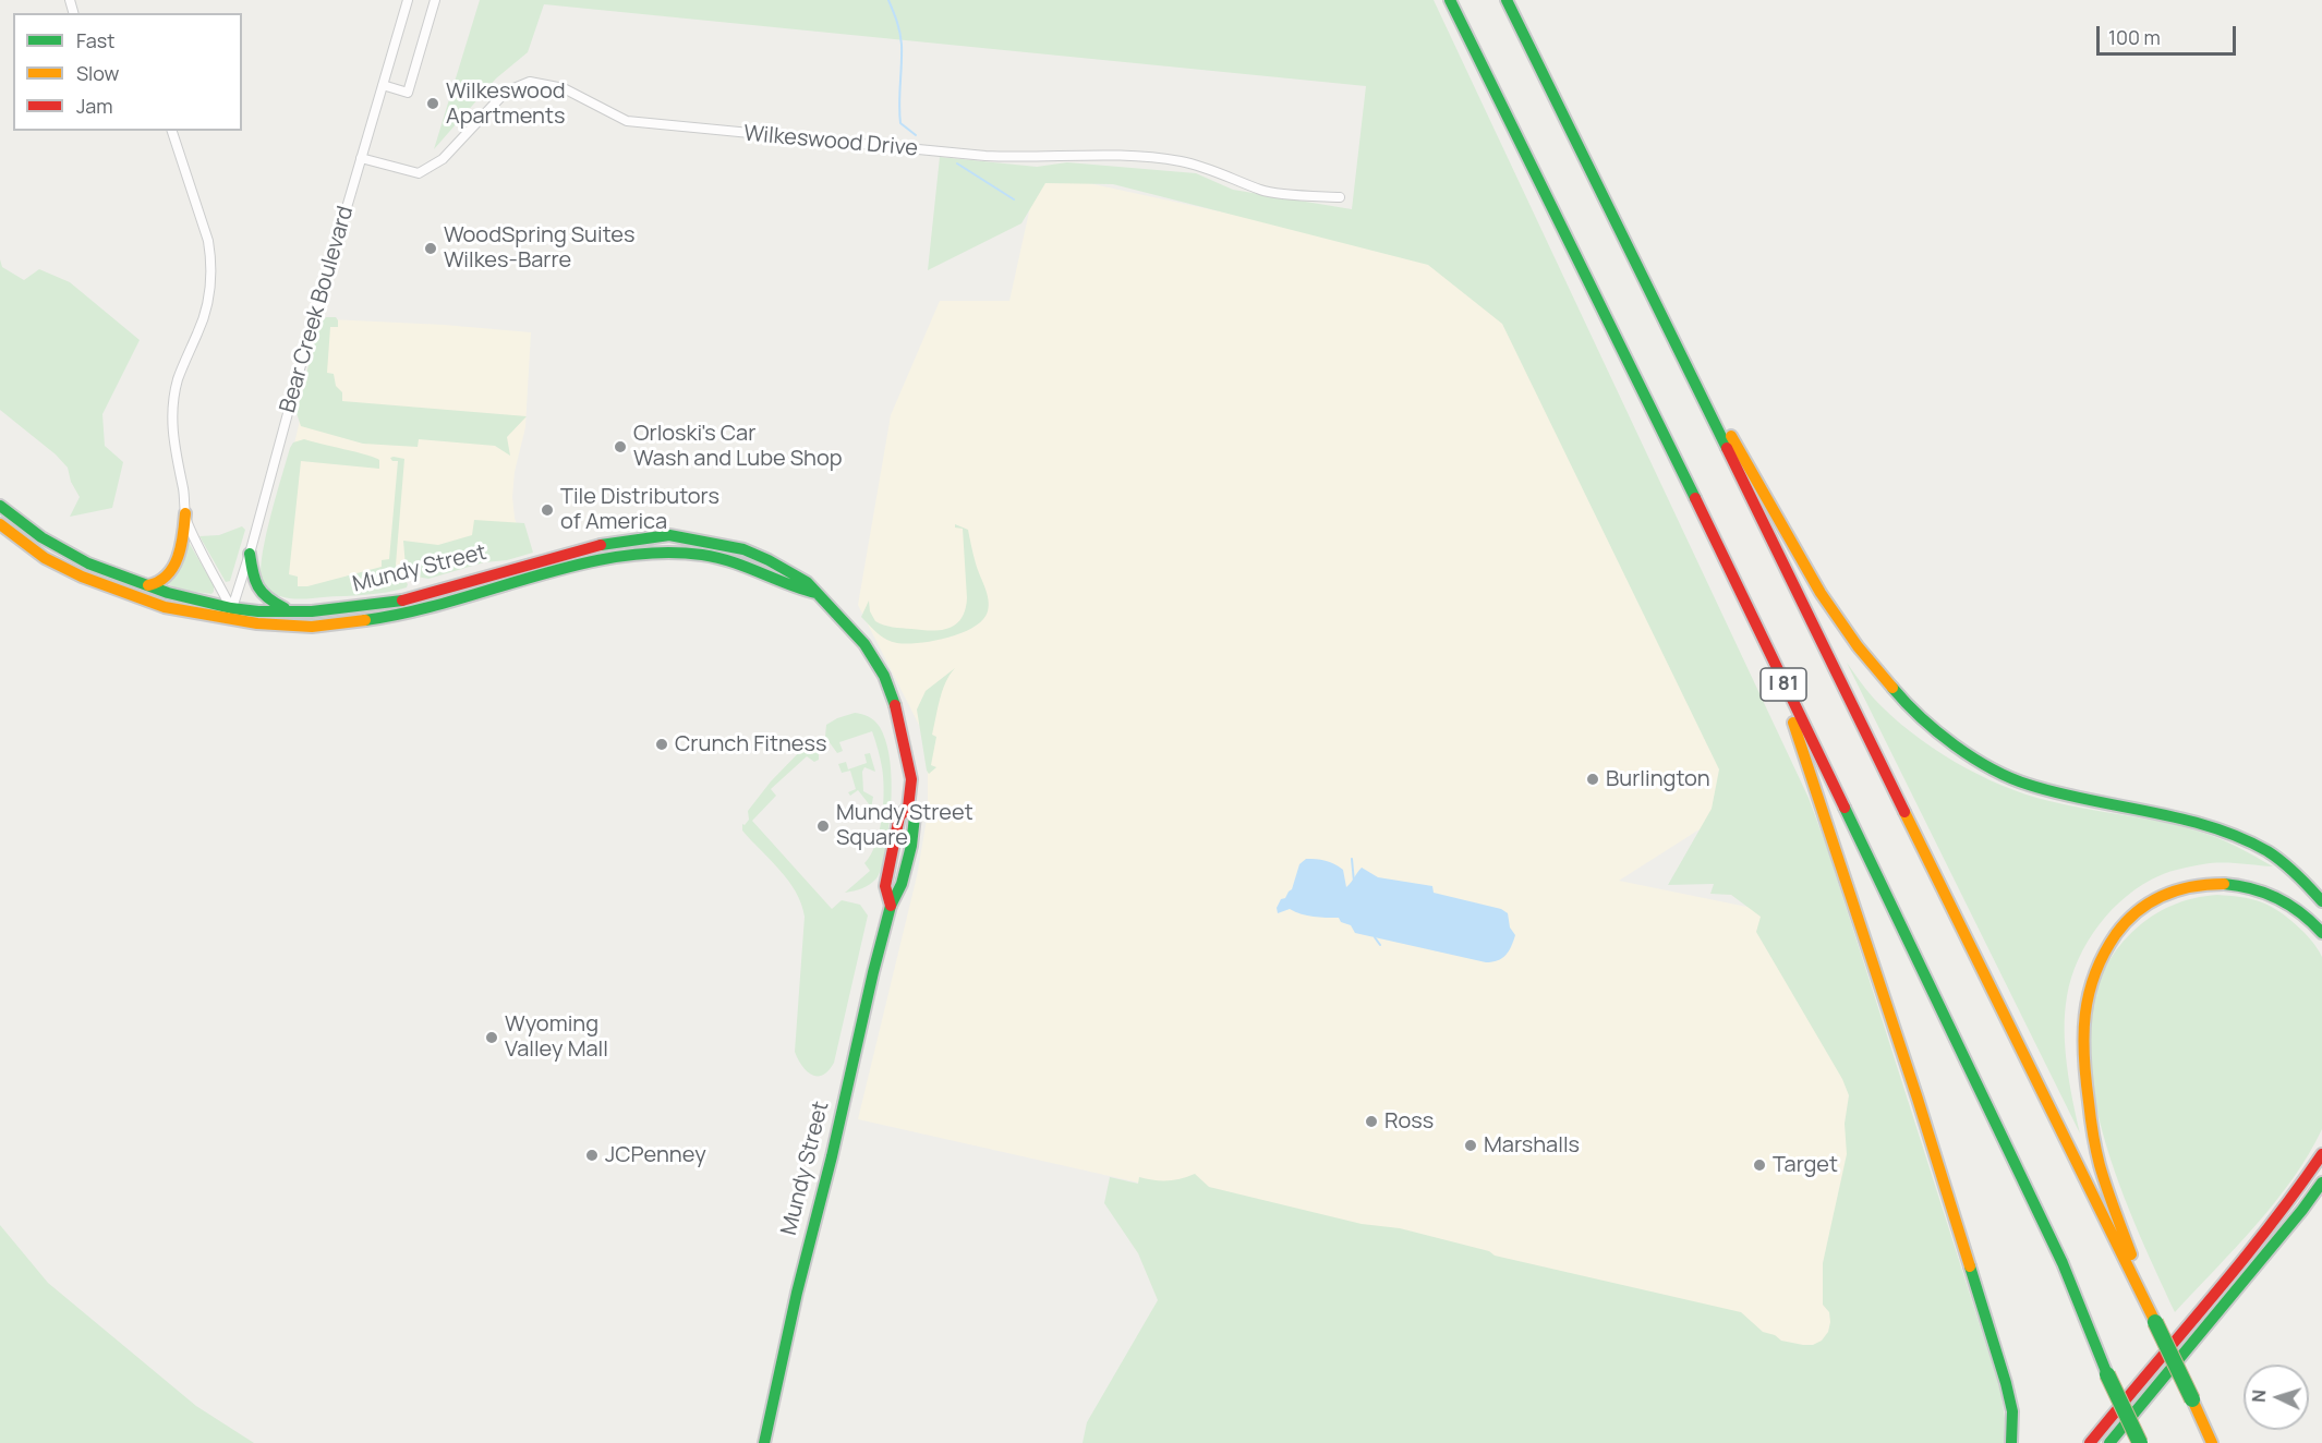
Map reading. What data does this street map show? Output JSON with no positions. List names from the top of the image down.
{
  "streets": {
    "main road": ["Mundy Street", "I 81"],
    "street": ["Wilkeswood Drive", "Bear Creek Boulevard"]
  },
  "crossings": [
    ["Wilkeswood Drive", "Bear Creek Boulevard"],
    ["Bear Creek Boulevard", "Mundy Street"]
  ],
  "places": [
    "Wilkeswood Apartments",
    "WoodSpring Suites Wilkes-Barre",
    "Orloski's Car Wash and Lube Shop",
    "Tile Distributors of America",
    "Crunch Fitness",
    "Burlington",
    "Mundy Street Square",
    "Wyoming Valley Mall",
    "Ross",
    "Marshalls",
    "JCPenney",
    "Target"
  ],
  "legend": ["Fast", "Slow", "Jam"],
  "scale_bar": "100 m",
  "north": "left"
}
